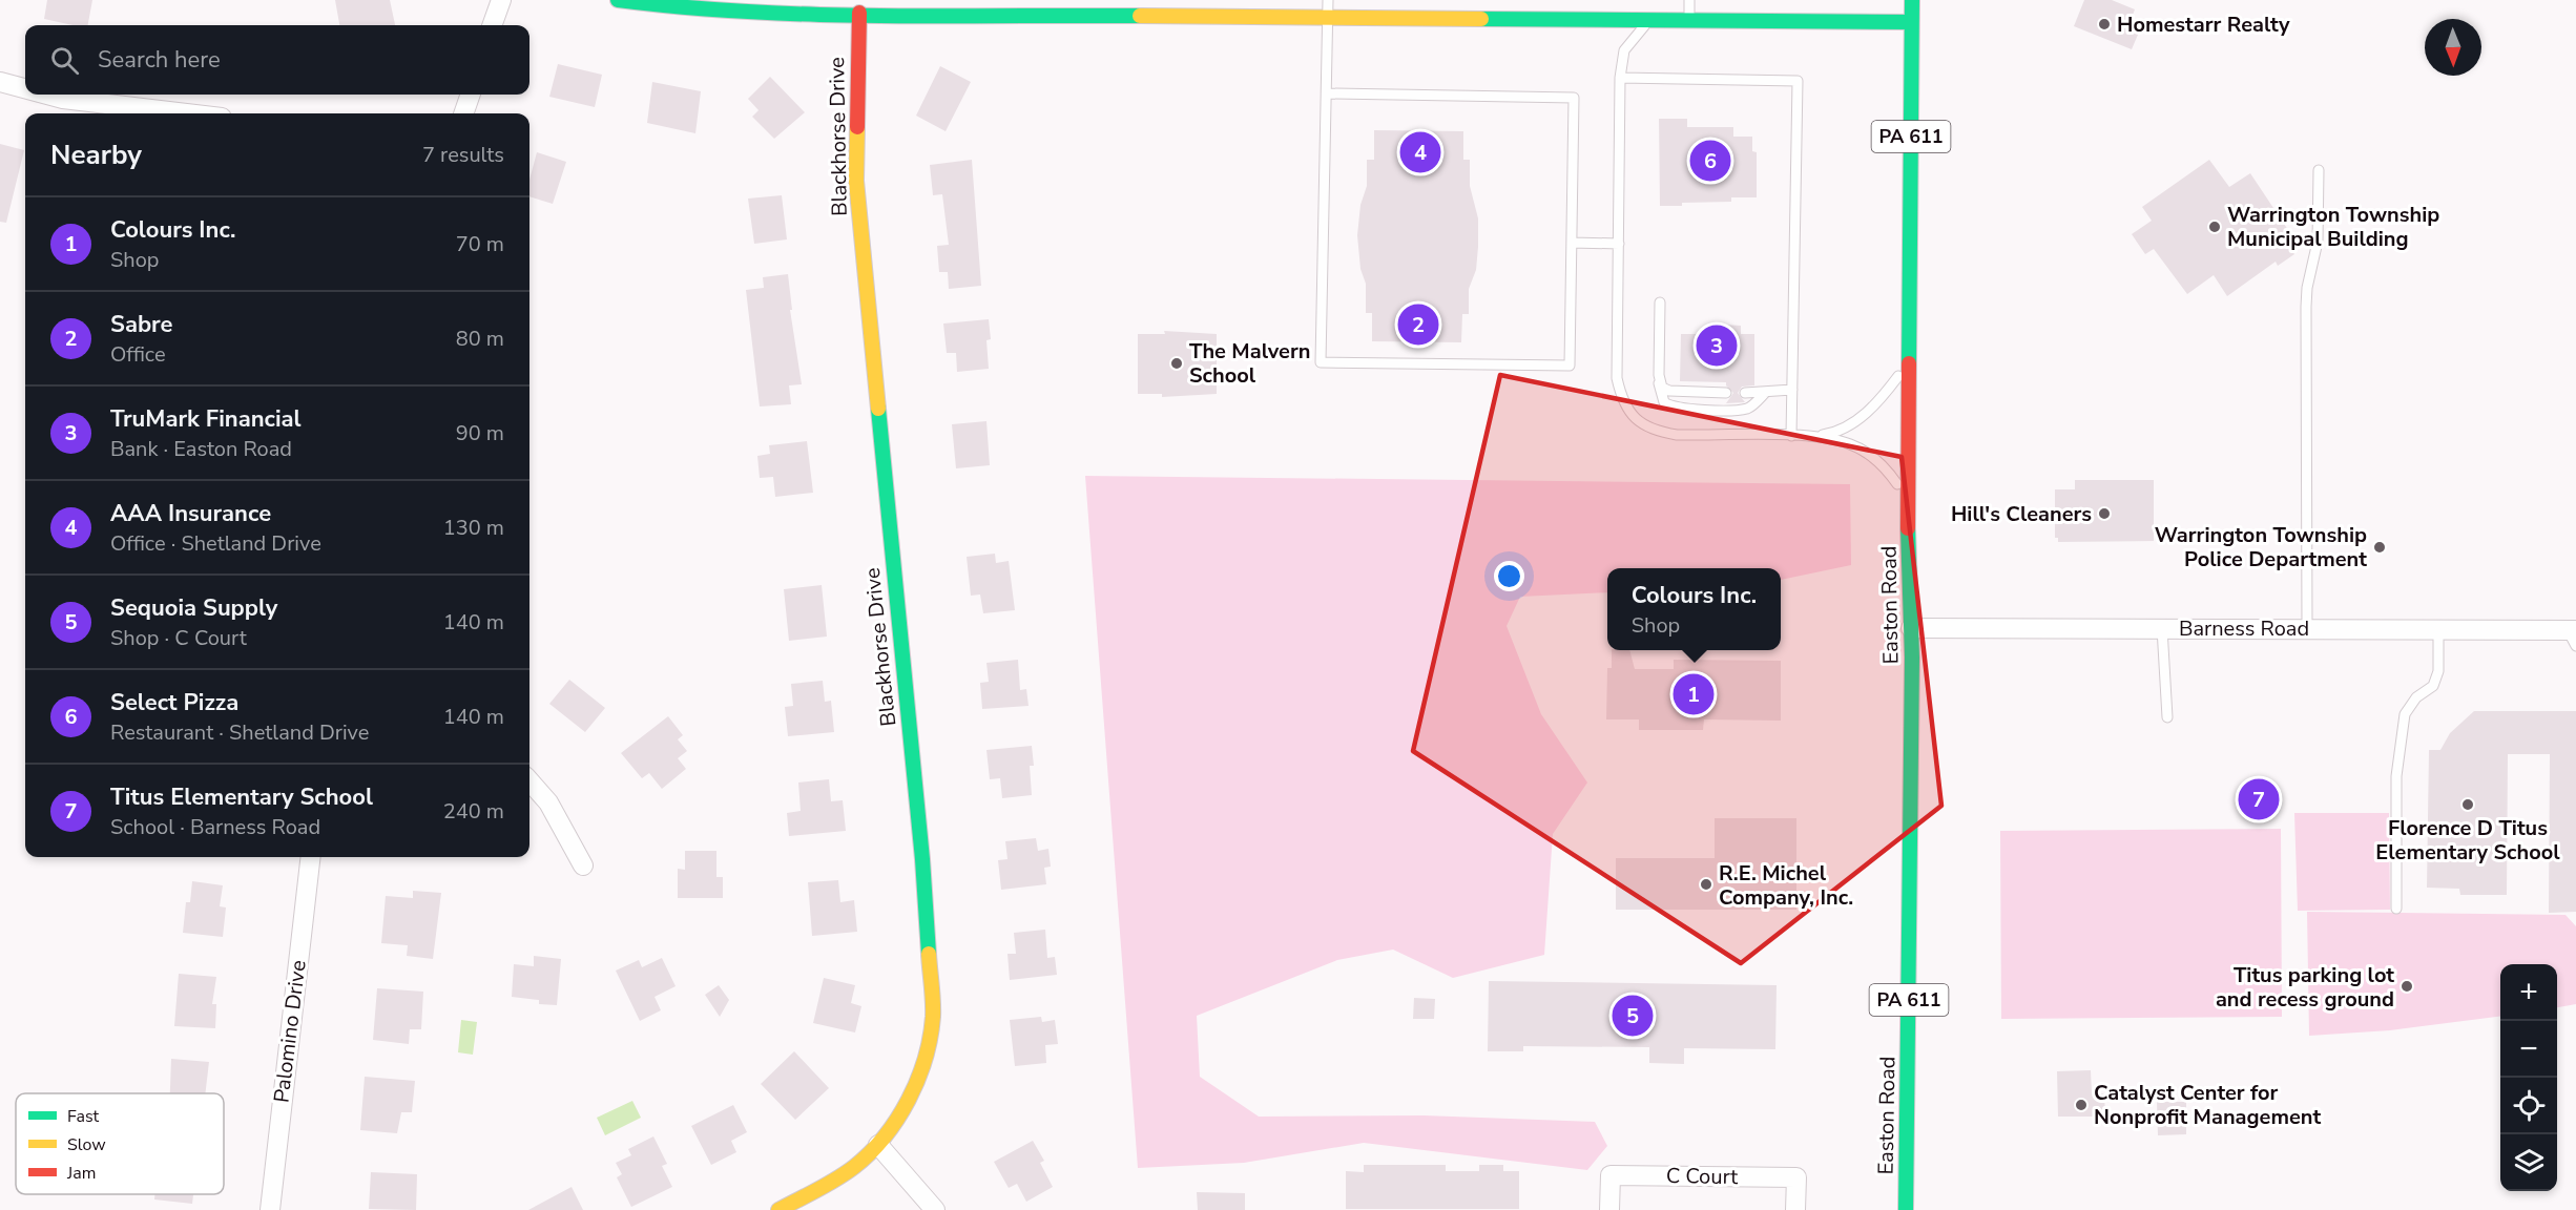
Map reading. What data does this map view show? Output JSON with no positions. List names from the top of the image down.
{
  "streets": {
    "main road": ["Blackhorse Drive", "PA 611", "Easton Road"],
    "street": ["Barness Road", "Palomino Drive", "C Court"]
  },
  "crossings": [
    ["Easton Road", "Barness Road"]
  ],
  "places": [
    "Homestarr Realty",
    "Warrington Township Municipal Building",
    "The Malvern School",
    "Hill's Cleaners",
    "Warrington Township Police Department",
    "Florence D Titus Elementary School",
    "R.E. Michel Company, Inc.",
    "Titus parking lot and recess ground",
    "Catalyst Center for Nonprofit Management"
  ],
  "legend": ["Fast", "Slow", "Jam"],
  "north": "bottom",
  "page": {
    "search": "Search here",
    "heading": ["Nearby", "7 results"],
    "pins": [
      "4",
      "6",
      "2",
      "3",
      "1",
      "7",
      "5"
    ],
    "list": [
      {
        "mark": "1",
        "name": "Colours Inc.",
        "note": "Shop",
        "value": "70 m"
      },
      {
        "mark": "2",
        "name": "Sabre",
        "note": "Office",
        "value": "80 m"
      },
      {
        "mark": "3",
        "name": "TruMark Financial",
        "note": "Bank · Easton Road",
        "value": "90 m"
      },
      {
        "mark": "4",
        "name": "AAA Insurance",
        "note": "Office · Shetland Drive",
        "value": "130 m"
      },
      {
        "mark": "5",
        "name": "Sequoia Supply",
        "note": "Shop · C Court",
        "value": "140 m"
      },
      {
        "mark": "6",
        "name": "Select Pizza",
        "note": "Restaurant · Shetland Drive",
        "value": "140 m"
      },
      {
        "mark": "7",
        "name": "Titus Elementary School",
        "note": "School · Barness Road",
        "value": "240 m"
      }
    ],
    "popup": ["Colours Inc.", "Shop"],
    "map_buttons": ["+", "−"]
  }
}
